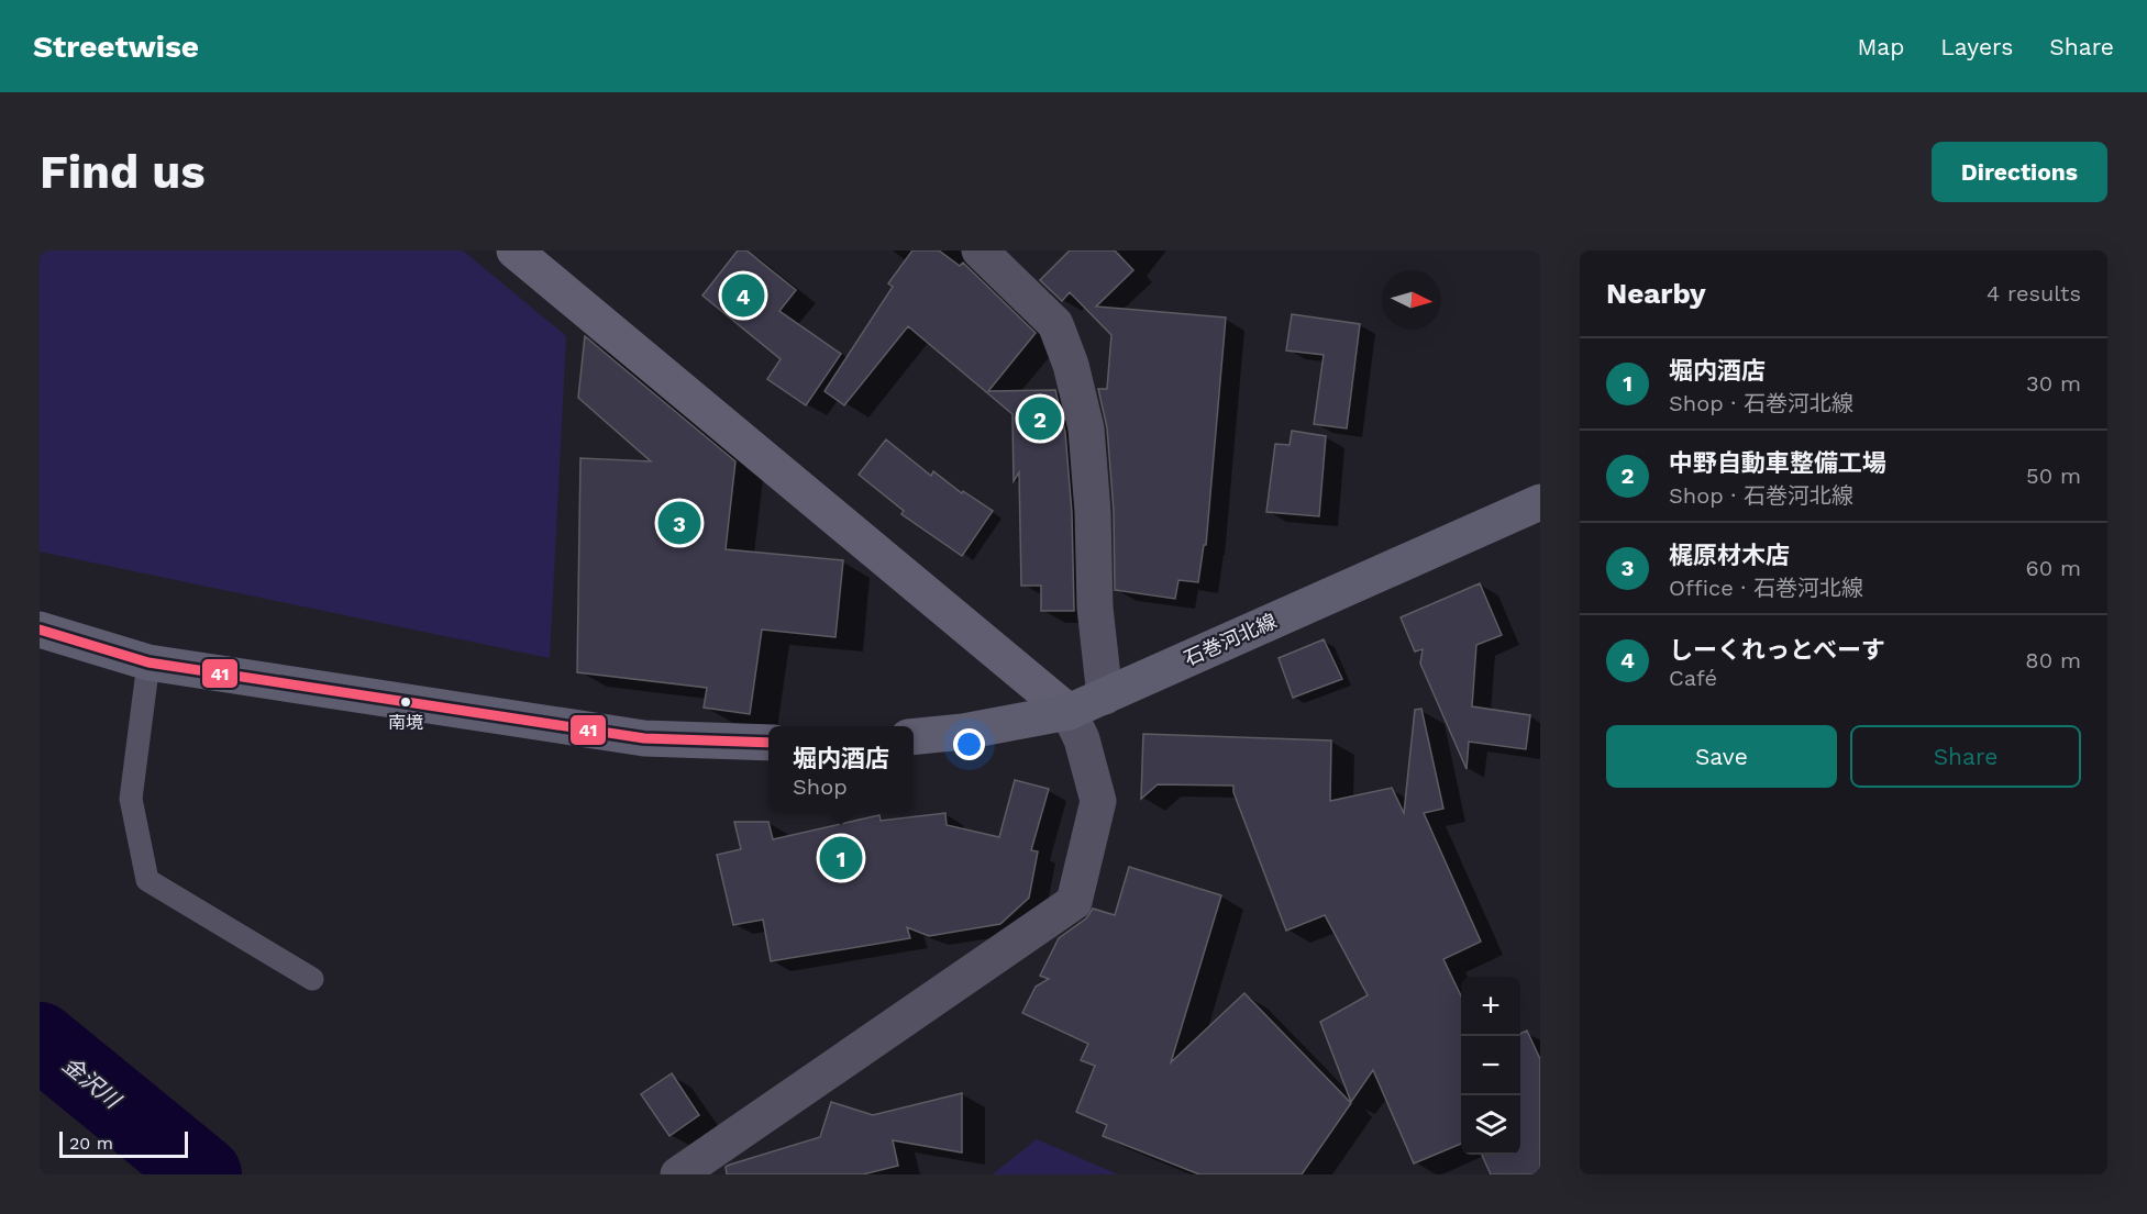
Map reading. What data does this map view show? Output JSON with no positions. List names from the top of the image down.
{
  "streets": {
    "main road": ["石巻河北線"]
  },
  "water": ["金沢川"],
  "places": ["南境"],
  "lines": ["transit line 41"],
  "scale_bar": "20 m",
  "north": "right",
  "page": {
    "header": "Streetwise",
    "nav": ["Map", "Layers", "Share"],
    "buttons": [
      "Directions",
      ["Save", "Share"]
    ],
    "title": "Find us",
    "heading": ["Nearby", "4 results"],
    "pins": [
      "4",
      "2",
      "3",
      "1"
    ],
    "list": [
      {
        "mark": "1",
        "name": "堀内酒店",
        "note": "Shop · 石巻河北線",
        "value": "30 m"
      },
      {
        "mark": "2",
        "name": "中野自動車整備工場",
        "note": "Shop · 石巻河北線",
        "value": "50 m"
      },
      {
        "mark": "3",
        "name": "梶原材木店",
        "note": "Office · 石巻河北線",
        "value": "60 m"
      },
      {
        "mark": "4",
        "name": "しーくれっとべーす",
        "note": "Café",
        "value": "80 m"
      }
    ],
    "popup": ["堀内酒店", "Shop"],
    "map_buttons": ["+", "−"],
    "scale": "20 m"
  }
}
